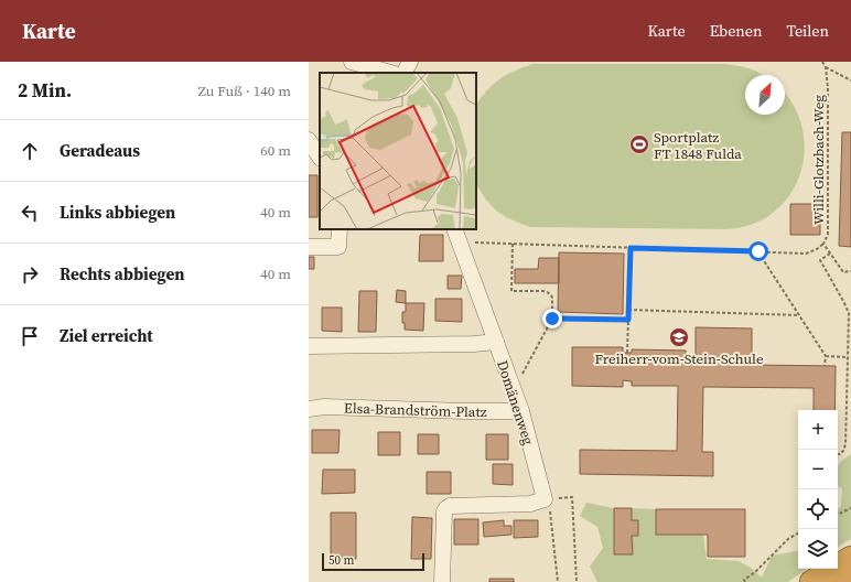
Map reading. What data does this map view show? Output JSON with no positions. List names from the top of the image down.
{
  "streets": {
    "street": ["Domänenweg", "Elsa-Brandström-Platz"],
    "path": ["Willi-Glotzbach-Weg"]
  },
  "crossings": [
    ["Domänenweg", "Elsa-Brandström-Platz"]
  ],
  "places": {
    "sports": ["Sportplatz FT 1848 Fulda"],
    "school or university": ["Freiherr-vom-Stein-Schule"]
  },
  "scale_bar": "50 m",
  "north": "top right",
  "page": {
    "header": "Karte",
    "nav": ["Karte", "Ebenen", "Teilen"],
    "heading": ["2 Min.", "Zu Fuß · 140 m"],
    "list": [
      ["Geradeaus", "60 m"],
      ["Links abbiegen", "40 m"],
      ["Rechts abbiegen", "40 m"],
      "Ziel erreicht"
    ],
    "map_buttons": ["+", "−"],
    "scale": "50 m"
  }
}
